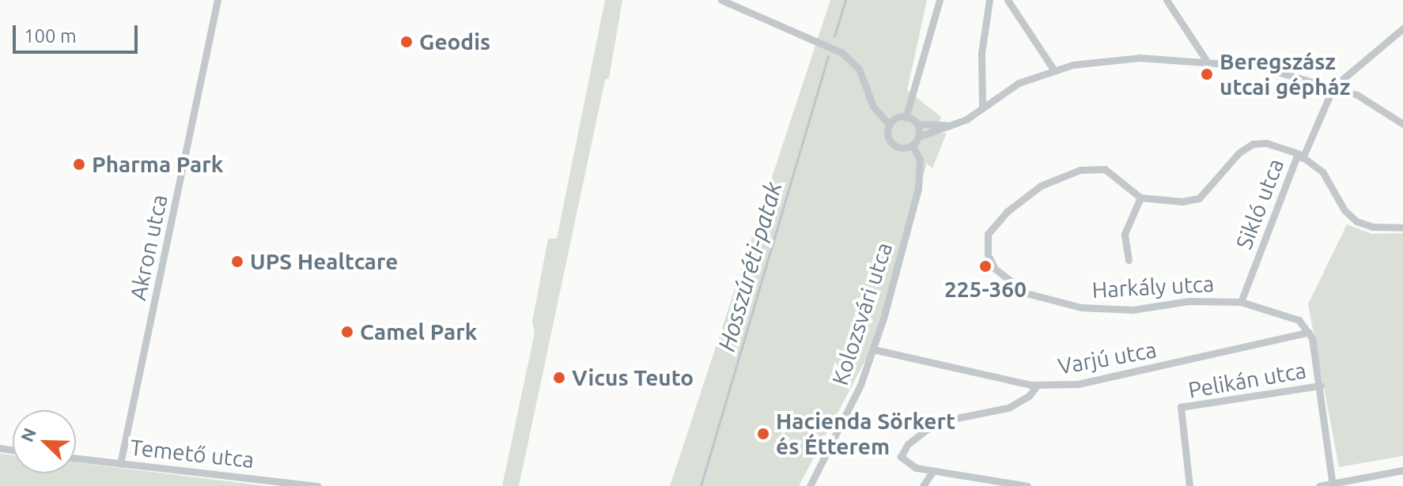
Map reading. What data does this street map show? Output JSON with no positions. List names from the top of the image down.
{
  "streets": {
    "street": [
      "Sikló utca",
      "Akron utca",
      "Harkály utca",
      "Kolozsvári utca",
      "Varjú utca",
      "Pelikán utca",
      "Temető utca"
    ]
  },
  "crossings": [
    ["Sikló utca", "Harkály utca"],
    ["Akron utca", "Temető utca"],
    ["Harkály utca", "Varjú utca"],
    ["Kolozsvári utca", "Varjú utca"]
  ],
  "water": ["Hosszúréti-patak"],
  "places": [
    "Geodis",
    "Beregszász utcai gépház",
    "Pharma Park",
    "UPS Healtcare",
    "225-360",
    "Camel Park",
    "Vicus Teuto",
    "Hacienda Sörkert és Étterem"
  ],
  "scale_bar": "100 m",
  "north": "top left"
}
